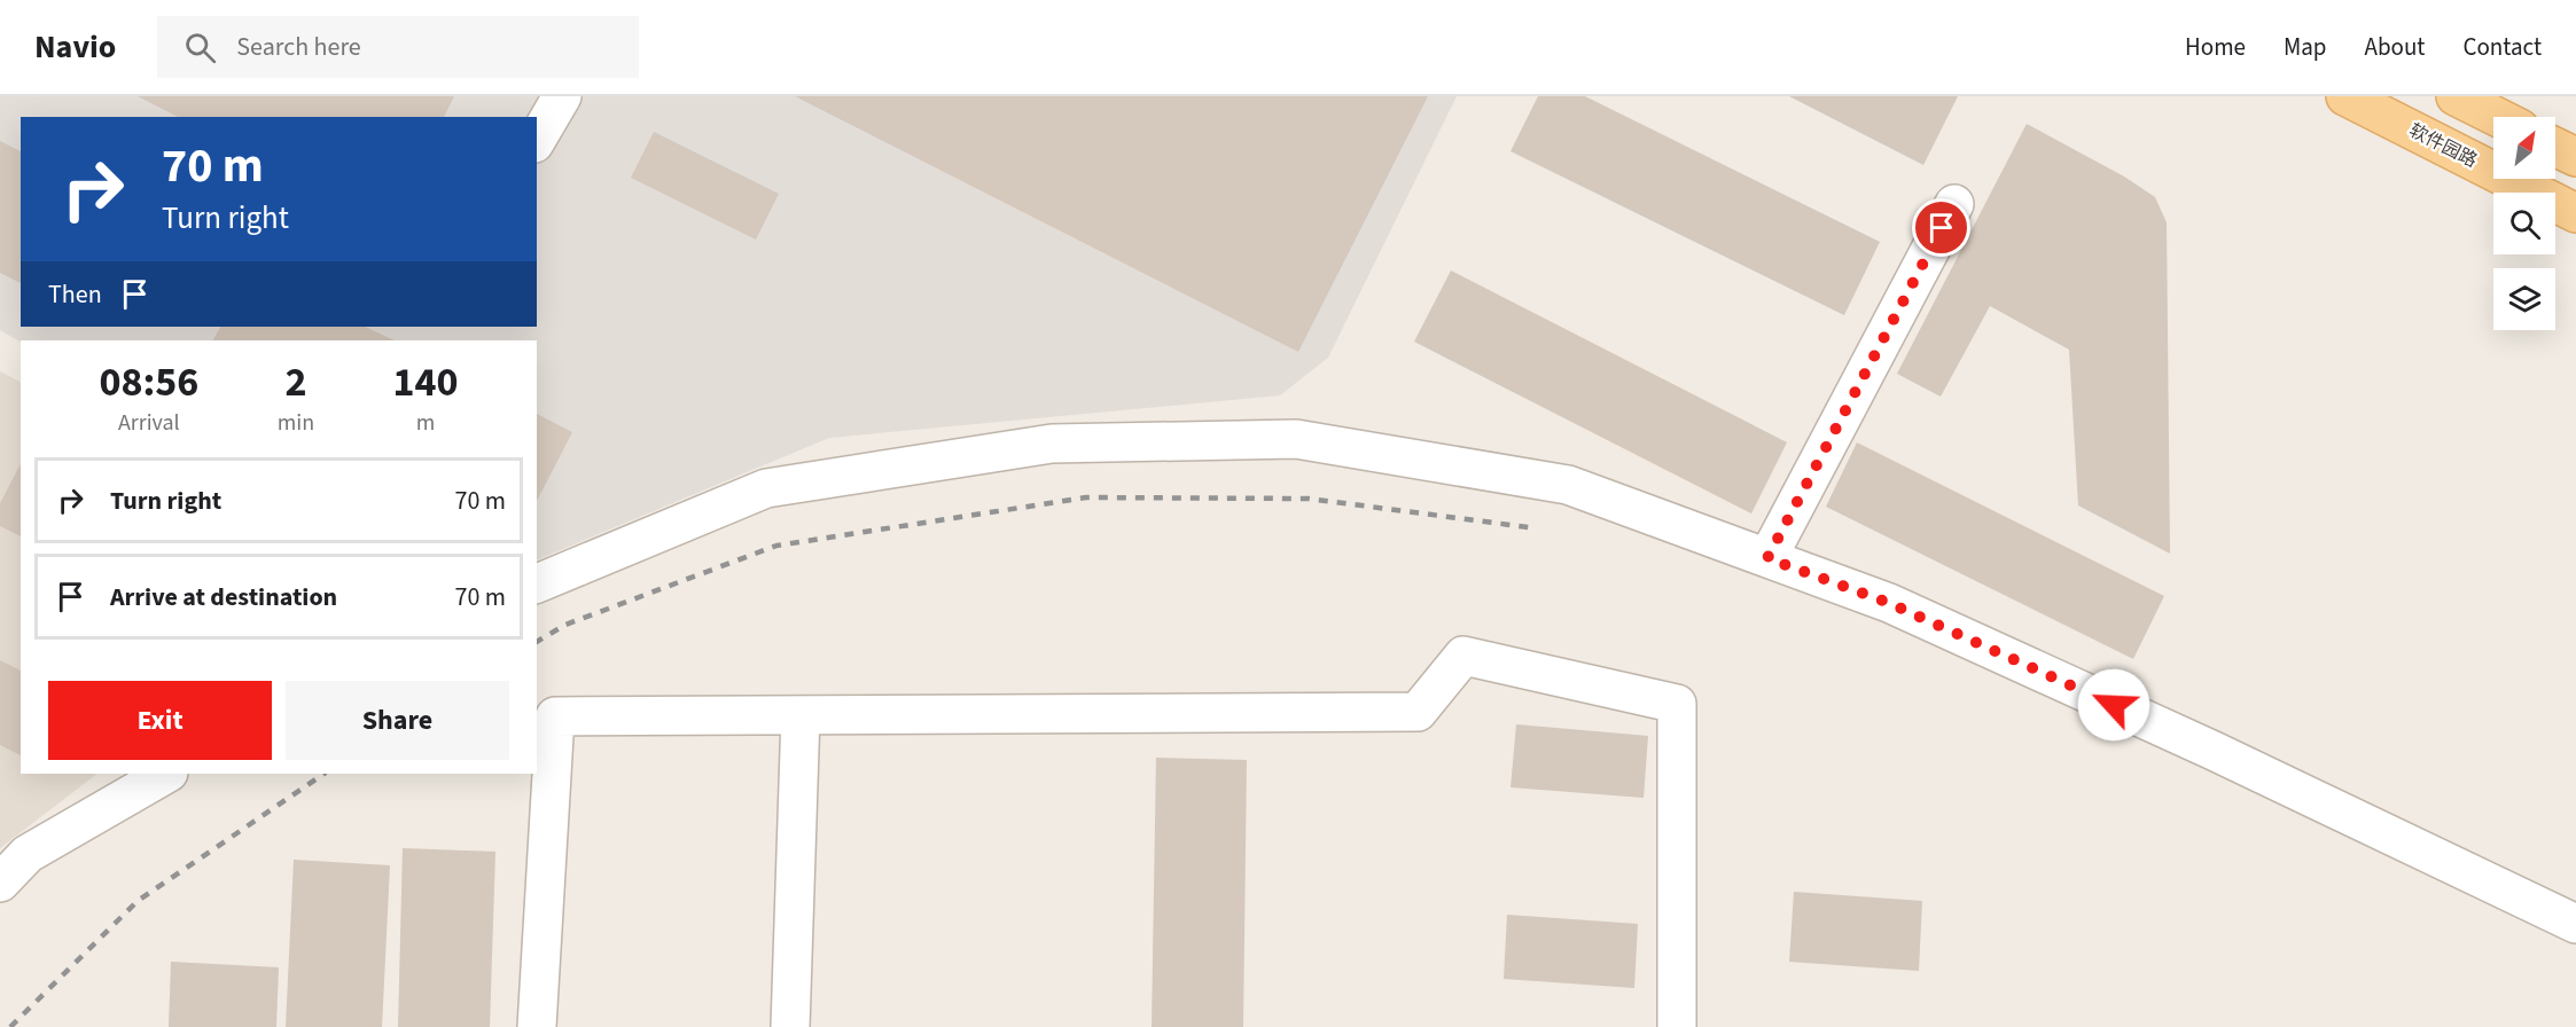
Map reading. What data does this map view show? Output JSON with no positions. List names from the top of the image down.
{
  "streets": {
    "main road": ["软件园路"]
  },
  "north": "top right",
  "page": {
    "header": "Navio",
    "search": "Search here",
    "nav": [
      "Home",
      "Map",
      "About",
      "Contact"
    ],
    "turn": ["70 m", "Turn right"],
    "then": "Then",
    "eta": [
      "08:56",
      "Arrival",
      "2",
      "min",
      "140",
      "m"
    ],
    "list": [
      {
        "name": "Turn right",
        "value": "70 m"
      },
      {
        "name": "Arrive at destination",
        "value": "70 m"
      }
    ],
    "buttons": ["Exit", "Share"]
  }
}
